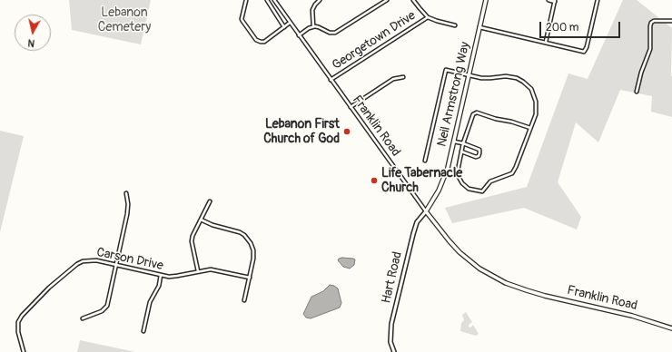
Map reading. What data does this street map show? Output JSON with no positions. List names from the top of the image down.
{
  "streets": {
    "main road": ["Neil Armstrong Way", "Franklin Road"],
    "street": ["Georgetown Drive", "Carson Drive", "Hart Road"]
  },
  "crossings": [
    ["Georgetown Drive", "Franklin Road"],
    ["Neil Armstrong Way", "Franklin Road"],
    ["Neil Armstrong Way", "Hart Road"],
    ["Franklin Road", "Hart Road"]
  ],
  "parks": ["Lebanon Cemetery"],
  "places": ["Lebanon First Church of God", "Life Tabernacle Church"],
  "scale_bar": "200 m",
  "north": "bottom"
}
